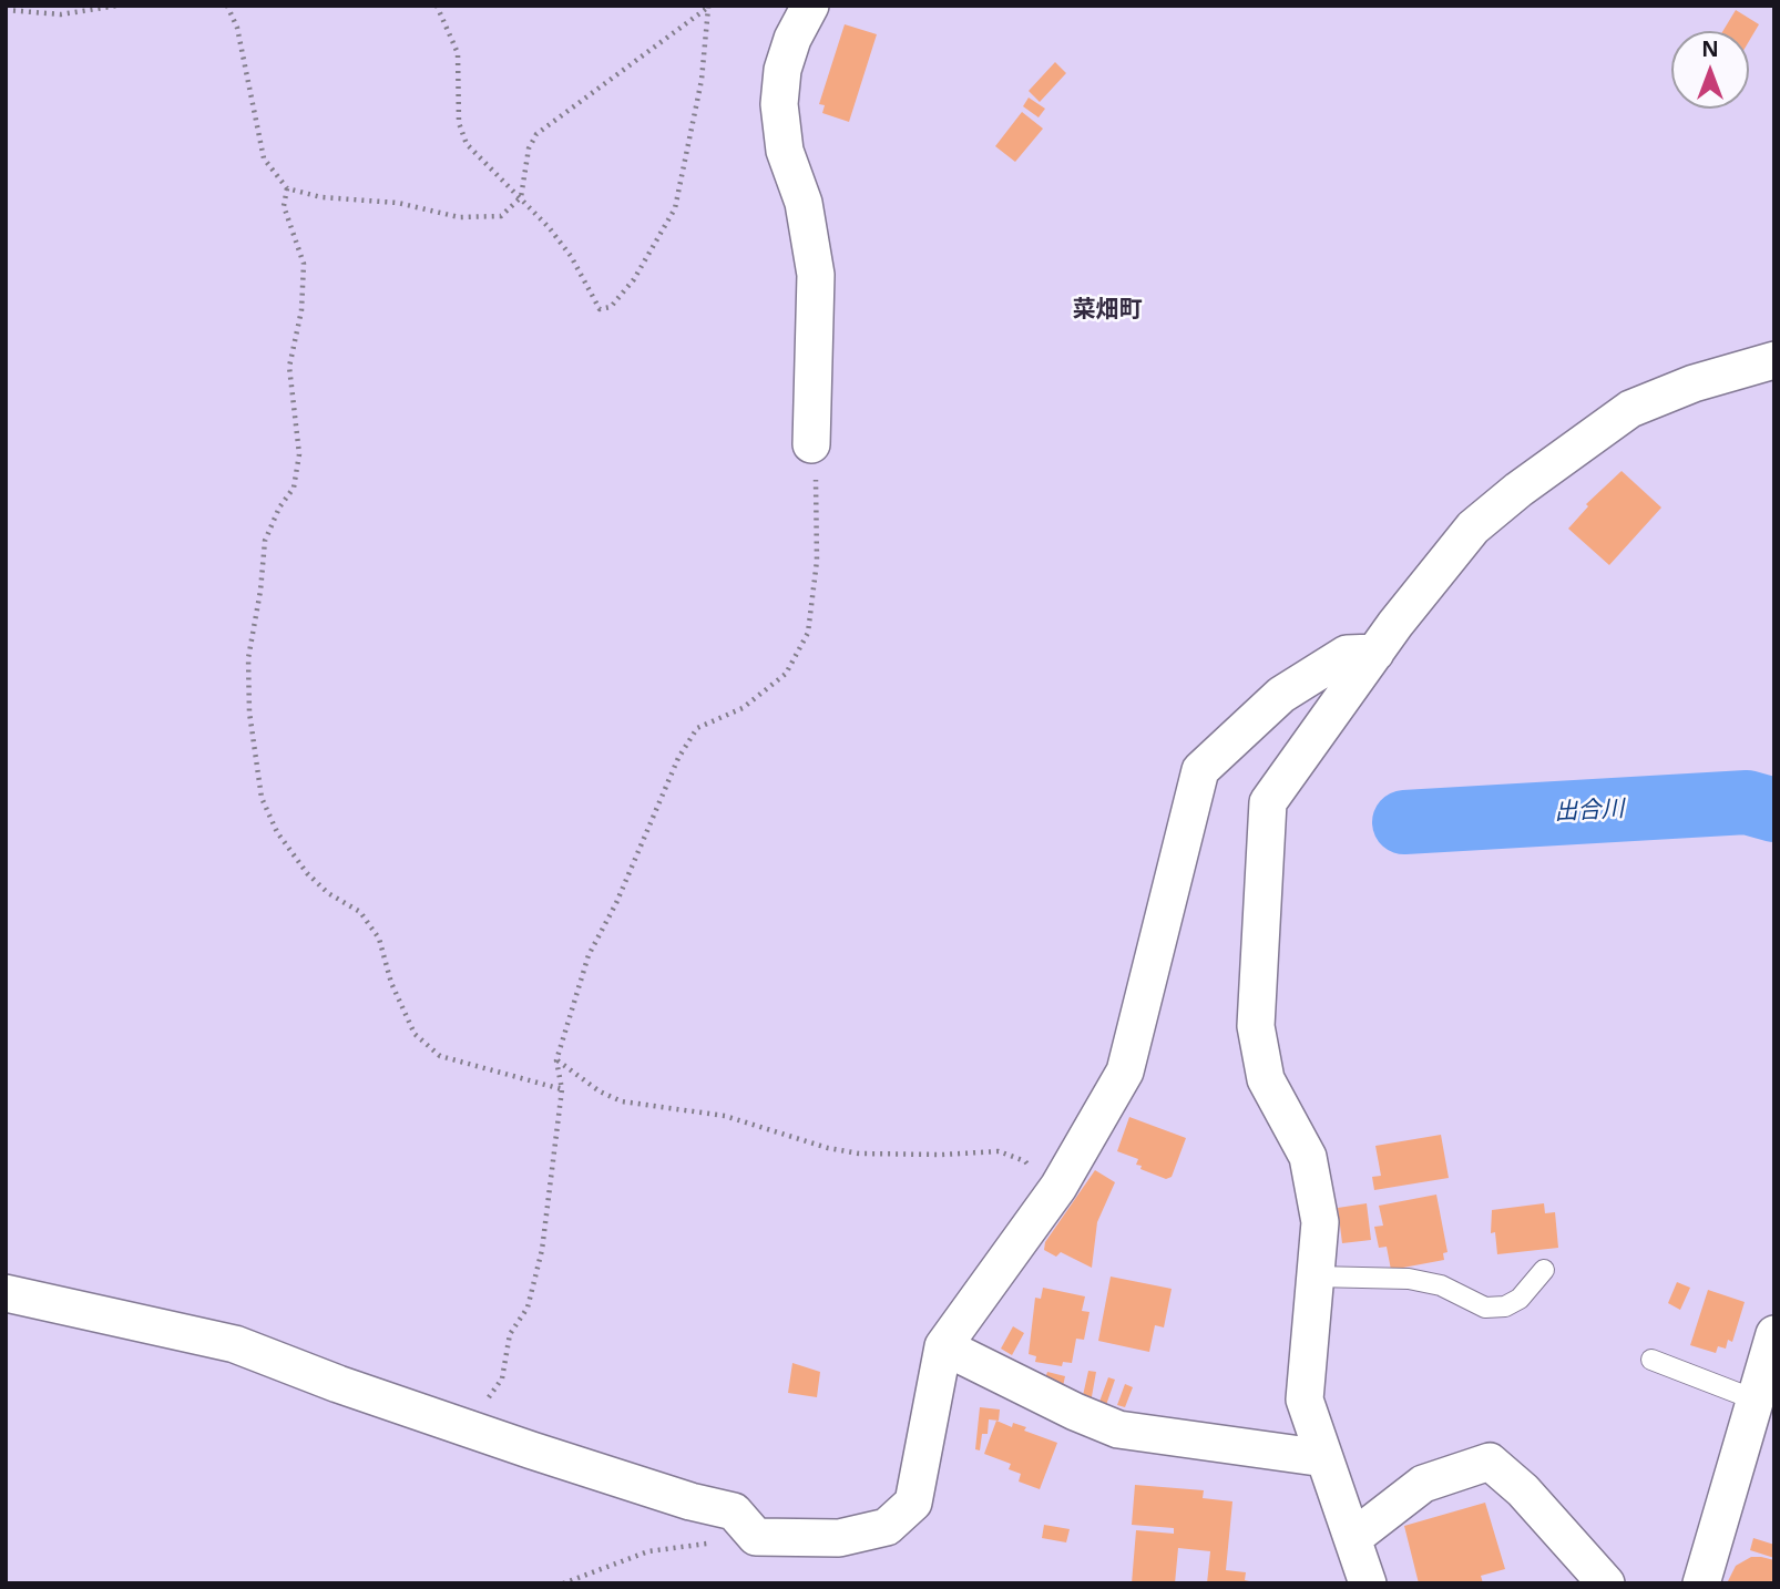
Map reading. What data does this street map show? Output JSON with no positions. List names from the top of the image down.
{
  "districts": ["菜畑町"],
  "water": ["出合川"],
  "north": "top"
}
